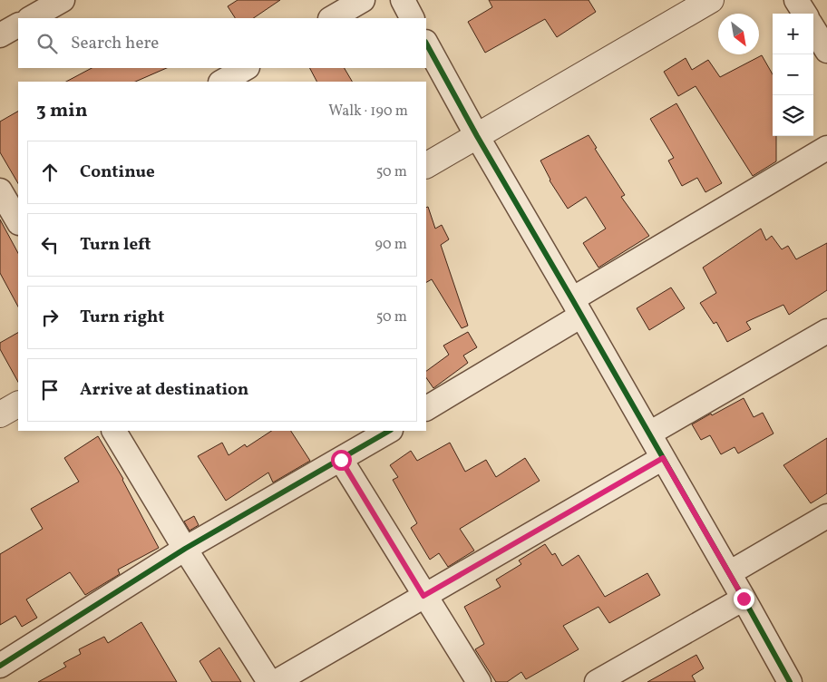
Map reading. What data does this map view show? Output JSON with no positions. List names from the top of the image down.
{
  "north": "bottom right",
  "page": {
    "map_buttons": ["+", "−"],
    "search": "Search here",
    "heading": ["3 min", "Walk · 190 m"],
    "list": [
      ["Continue", "50 m"],
      ["Turn left", "90 m"],
      ["Turn right", "50 m"],
      "Arrive at destination"
    ]
  }
}
